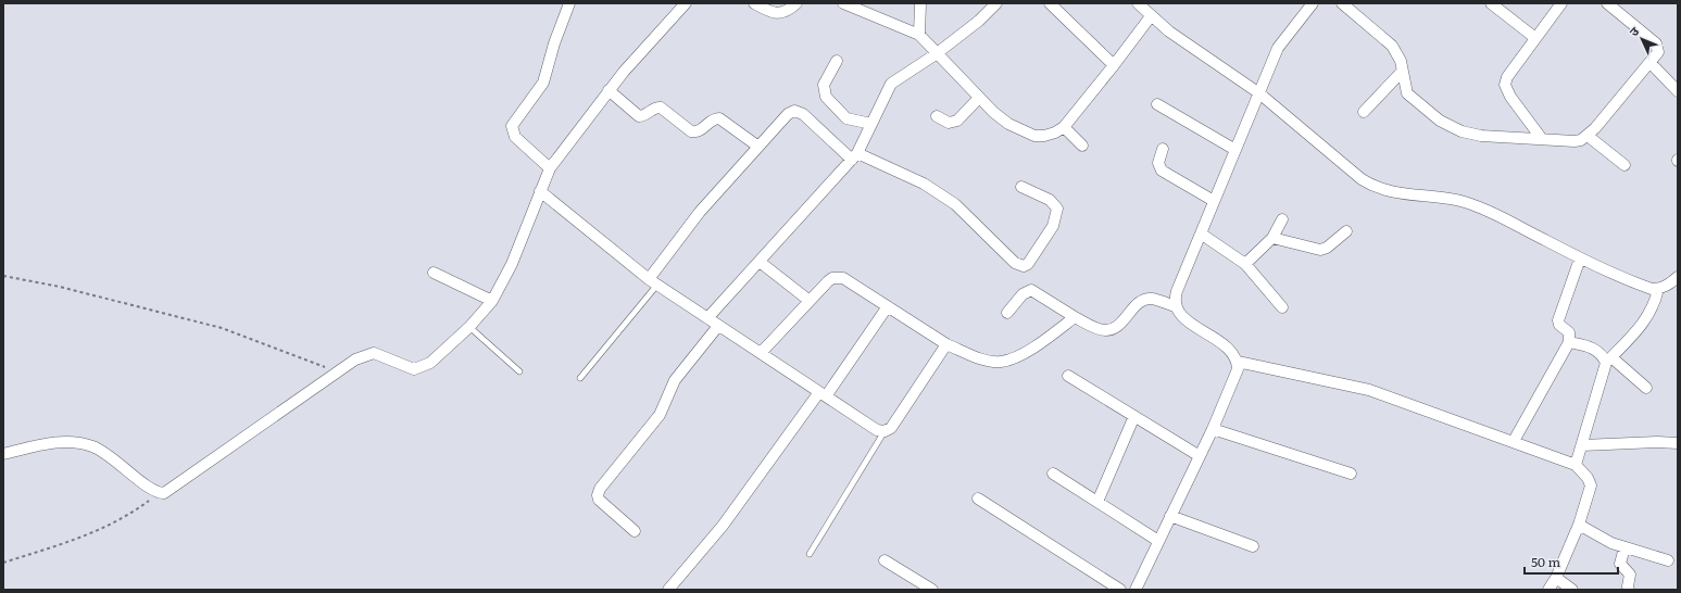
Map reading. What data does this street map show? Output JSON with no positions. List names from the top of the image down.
{
  "scale_bar": "50 m",
  "north": "top left"
}
